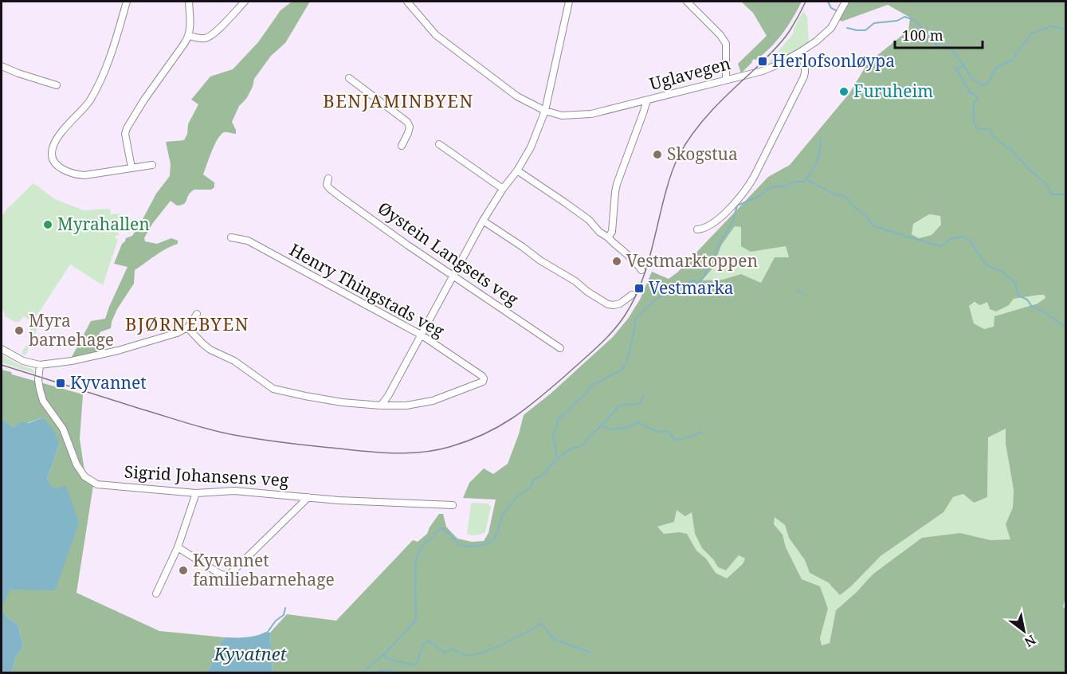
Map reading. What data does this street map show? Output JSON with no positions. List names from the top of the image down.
{
  "streets": {
    "street": [
      "Uglavegen",
      "Øystein Langsets veg",
      "Henry Thingstads veg",
      "Sigrid Johansens veg"
    ]
  },
  "districts": ["BENJAMINBYEN", "BJØRNEBYEN"],
  "water": ["Kyvatnet"],
  "places": {
    "transit": ["Herlofsonløypa", "Vestmarka", "Kyvannet"],
    "other": [
      "Furuheim",
      "Skogstua",
      "Myrahallen",
      "Vestmarktoppen",
      "Myra barnehage",
      "Kyvannet familiebarnehage"
    ]
  },
  "scale_bar": "100 m",
  "north": "bottom right"
}
